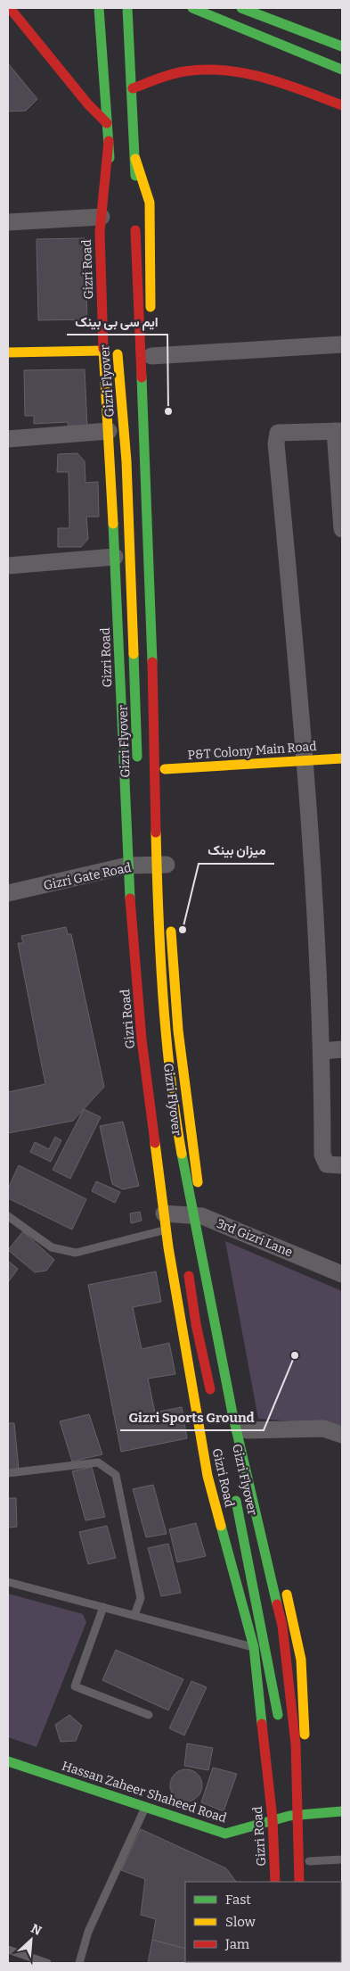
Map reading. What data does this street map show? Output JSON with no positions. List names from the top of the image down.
{
  "streets": {
    "main road": [
      "Gizri Road",
      "Gizri Flyover",
      "P&T Colony Main Road",
      "Hassan Zaheer Shaheed Road"
    ],
    "street": ["Gizri Gate Road", "3rd Gizri Lane"]
  },
  "crossings": [
    ["Gizri Road", "Gizri Gate Road"],
    ["Gizri Road", "3rd Gizri Lane"],
    ["Gizri Road", "Hassan Zaheer Shaheed Road"]
  ],
  "places": ["ایم سی بی بینک", "میزان بینک", "Gizri Sports Ground"],
  "legend": ["Fast", "Slow", "Jam"],
  "north": "top right"
}
